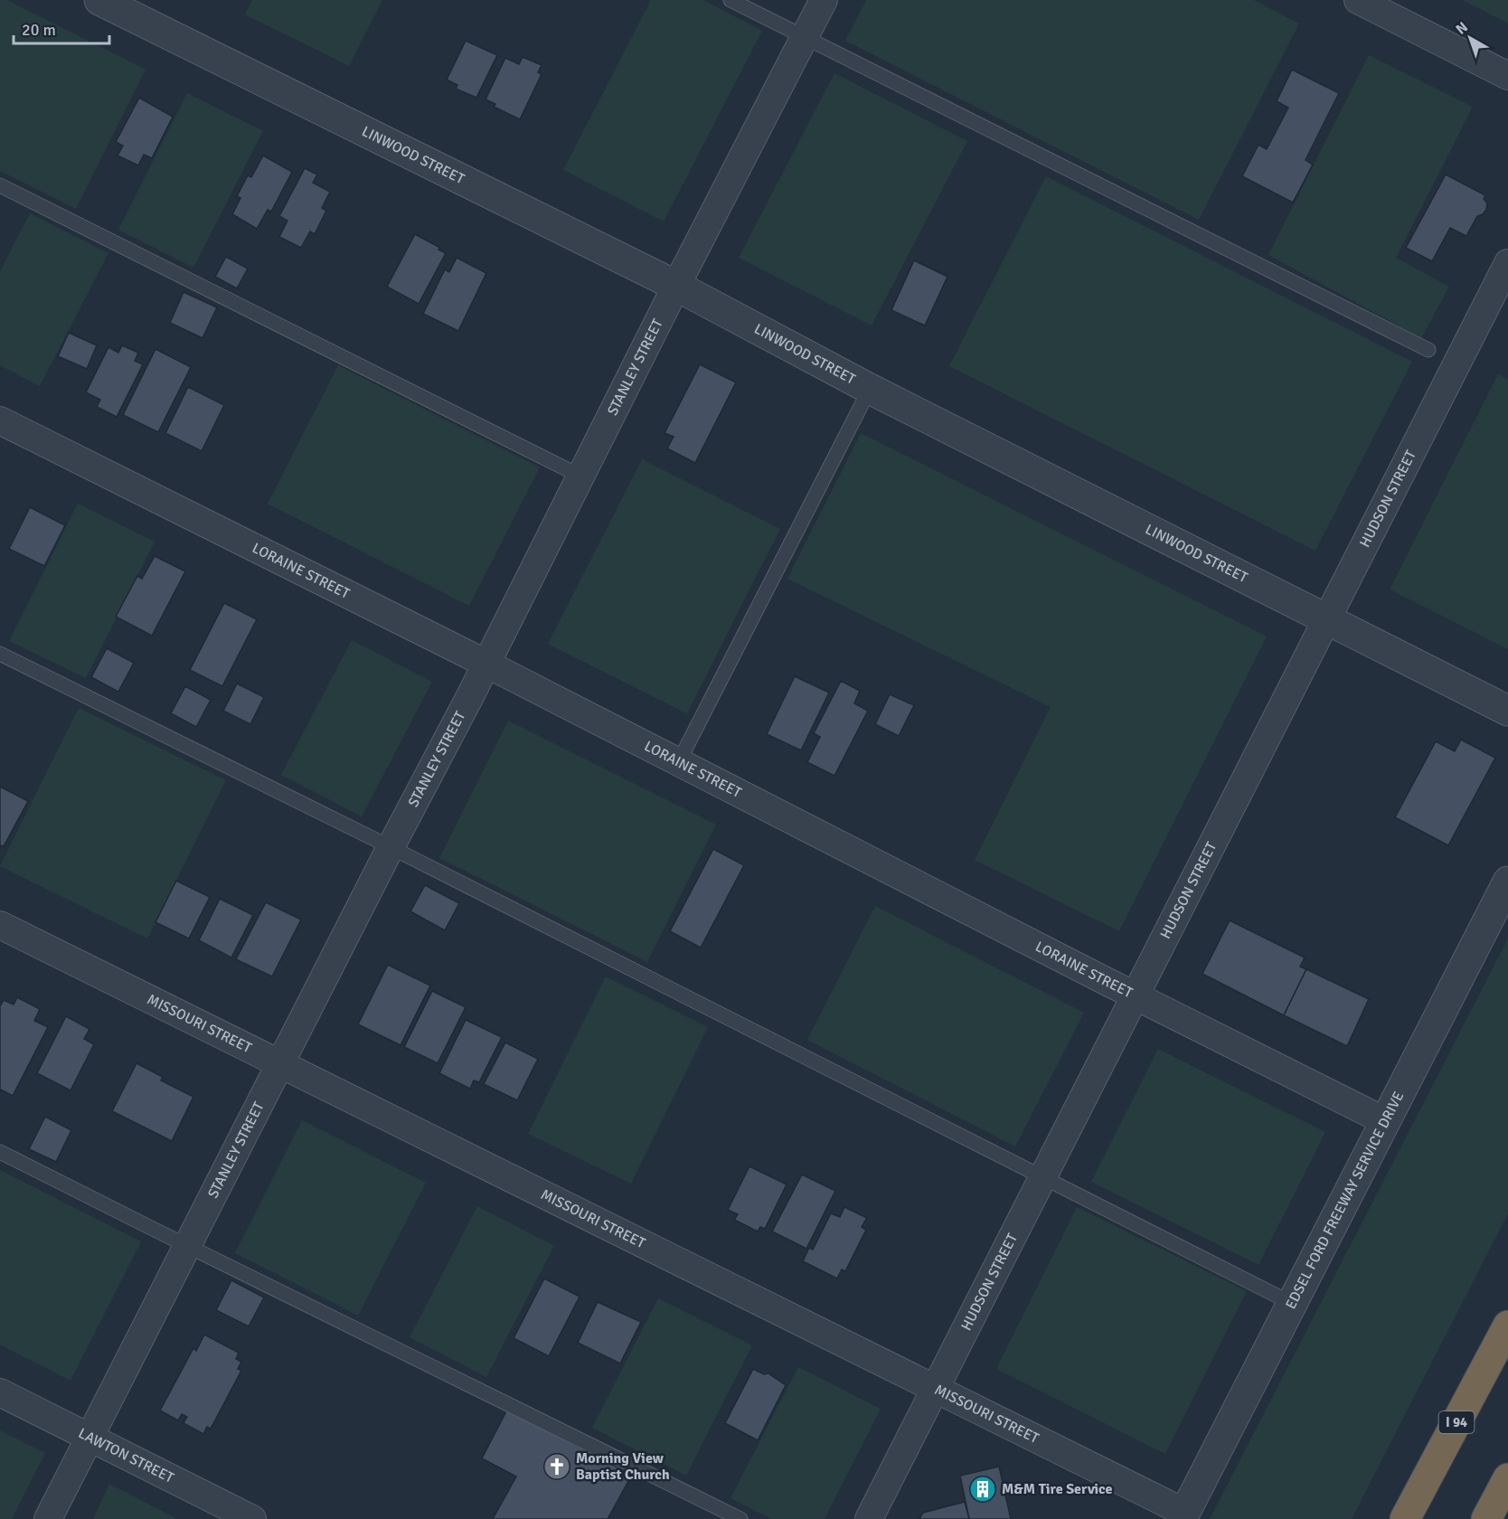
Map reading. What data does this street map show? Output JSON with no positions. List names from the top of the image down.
{
  "streets": {
    "highway": ["I 94"],
    "street": [
      "LINWOOD STREET",
      "STANLEY STREET",
      "HUDSON STREET",
      "LORAINE STREET",
      "MISSOURI STREET",
      "EDSEL FORD FREEWAY SERVICE DRIVE",
      "LAWTON STREET"
    ]
  },
  "crossings": [
    ["LINWOOD STREET", "STANLEY STREET"],
    ["LINWOOD STREET", "HUDSON STREET"],
    ["STANLEY STREET", "LORAINE STREET"],
    ["STANLEY STREET", "MISSOURI STREET"],
    ["STANLEY STREET", "LAWTON STREET"],
    ["HUDSON STREET", "LORAINE STREET"],
    ["HUDSON STREET", "MISSOURI STREET"],
    ["LORAINE STREET", "EDSEL FORD FREEWAY SERVICE DRIVE"],
    ["MISSOURI STREET", "EDSEL FORD FREEWAY SERVICE DRIVE"]
  ],
  "places": {
    "church": ["Morning View Baptist Church"],
    "building": ["M&M Tire Service"]
  },
  "scale_bar": "20 m",
  "north": "top left"
}
